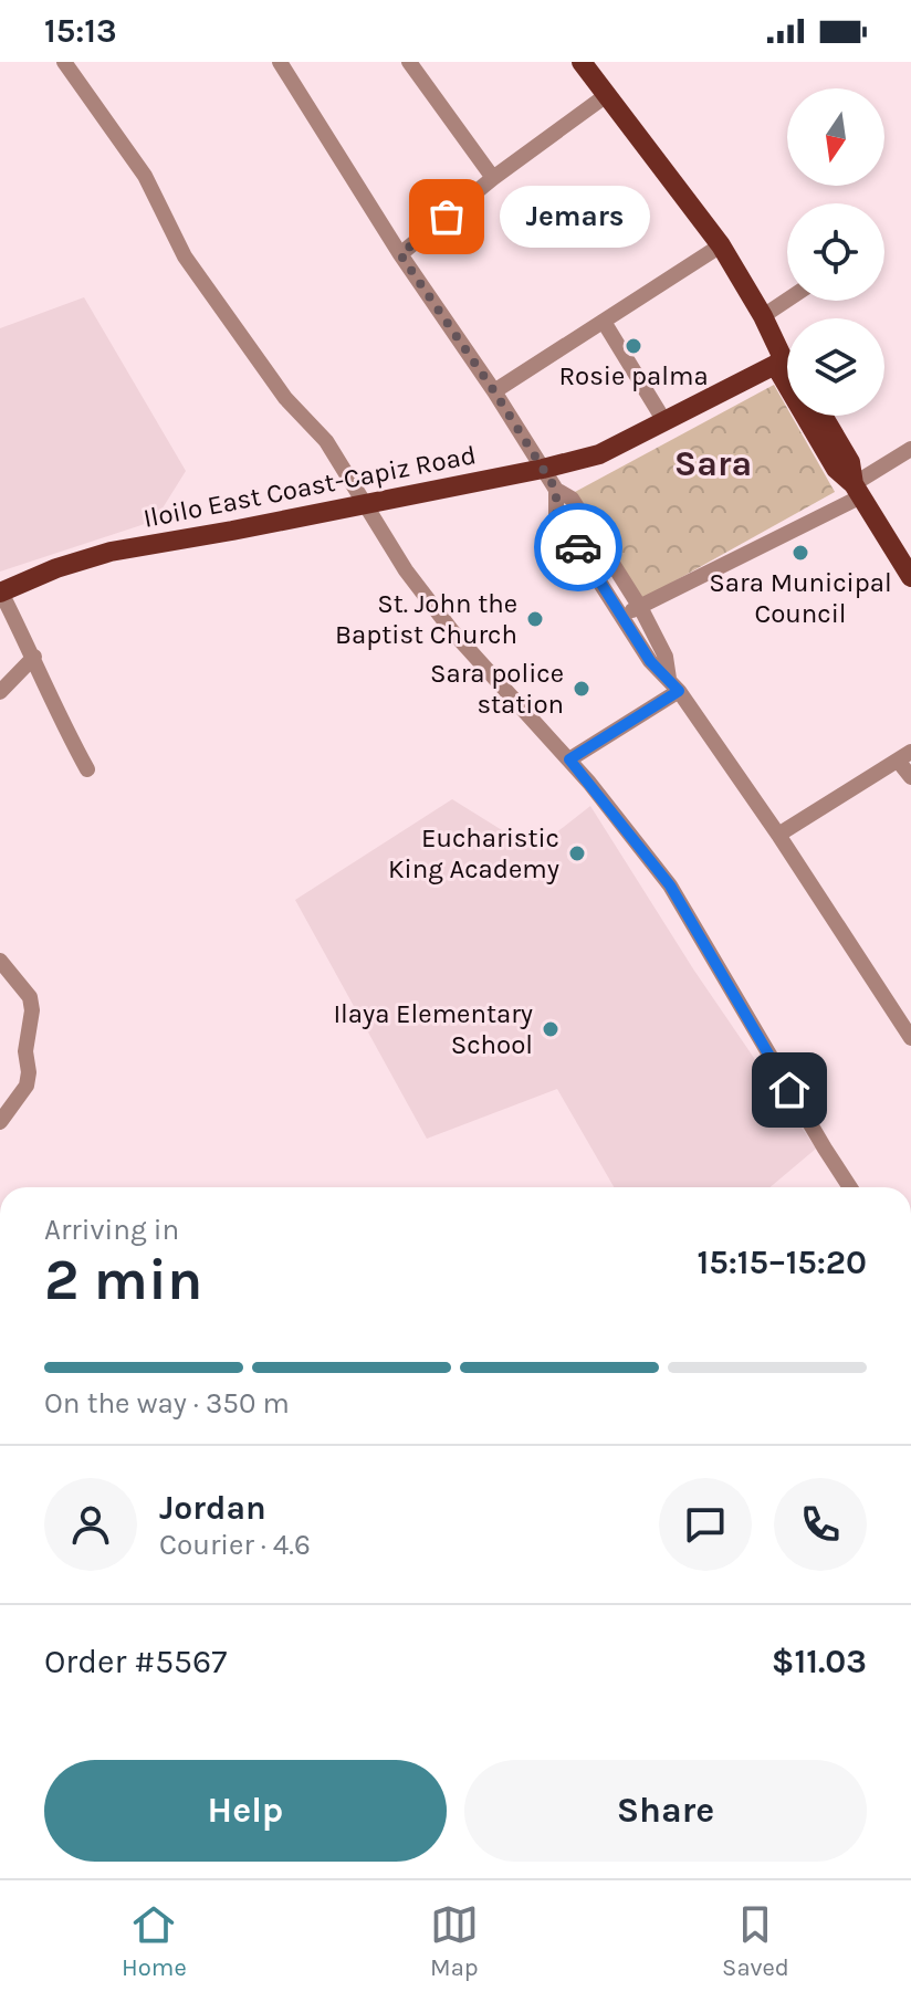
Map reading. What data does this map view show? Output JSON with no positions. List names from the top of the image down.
{
  "streets": {
    "main road": ["Iloilo East Coast-Capiz Road"]
  },
  "districts": ["Sara"],
  "places": [
    "Jemars",
    "Rosie palma",
    "Sara Municipal Council",
    "St. John the Baptist Church",
    "Sara police station",
    "Eucharistic King Academy",
    "Ilaya Elementary School"
  ],
  "north": "bottom",
  "page": {
    "status": "15:13",
    "bubble": "Jemars",
    "heading": ["2 min", "Arriving in", "15:15–15:20"],
    "panel": [
      "Jordan",
      "Courier · 4.6",
      "Order #5567",
      "$11.03"
    ],
    "bar": "On the way · 350 m",
    "buttons": ["Help", "Share"],
    "tabs": ["Home", "Map", "Saved"]
  }
}
